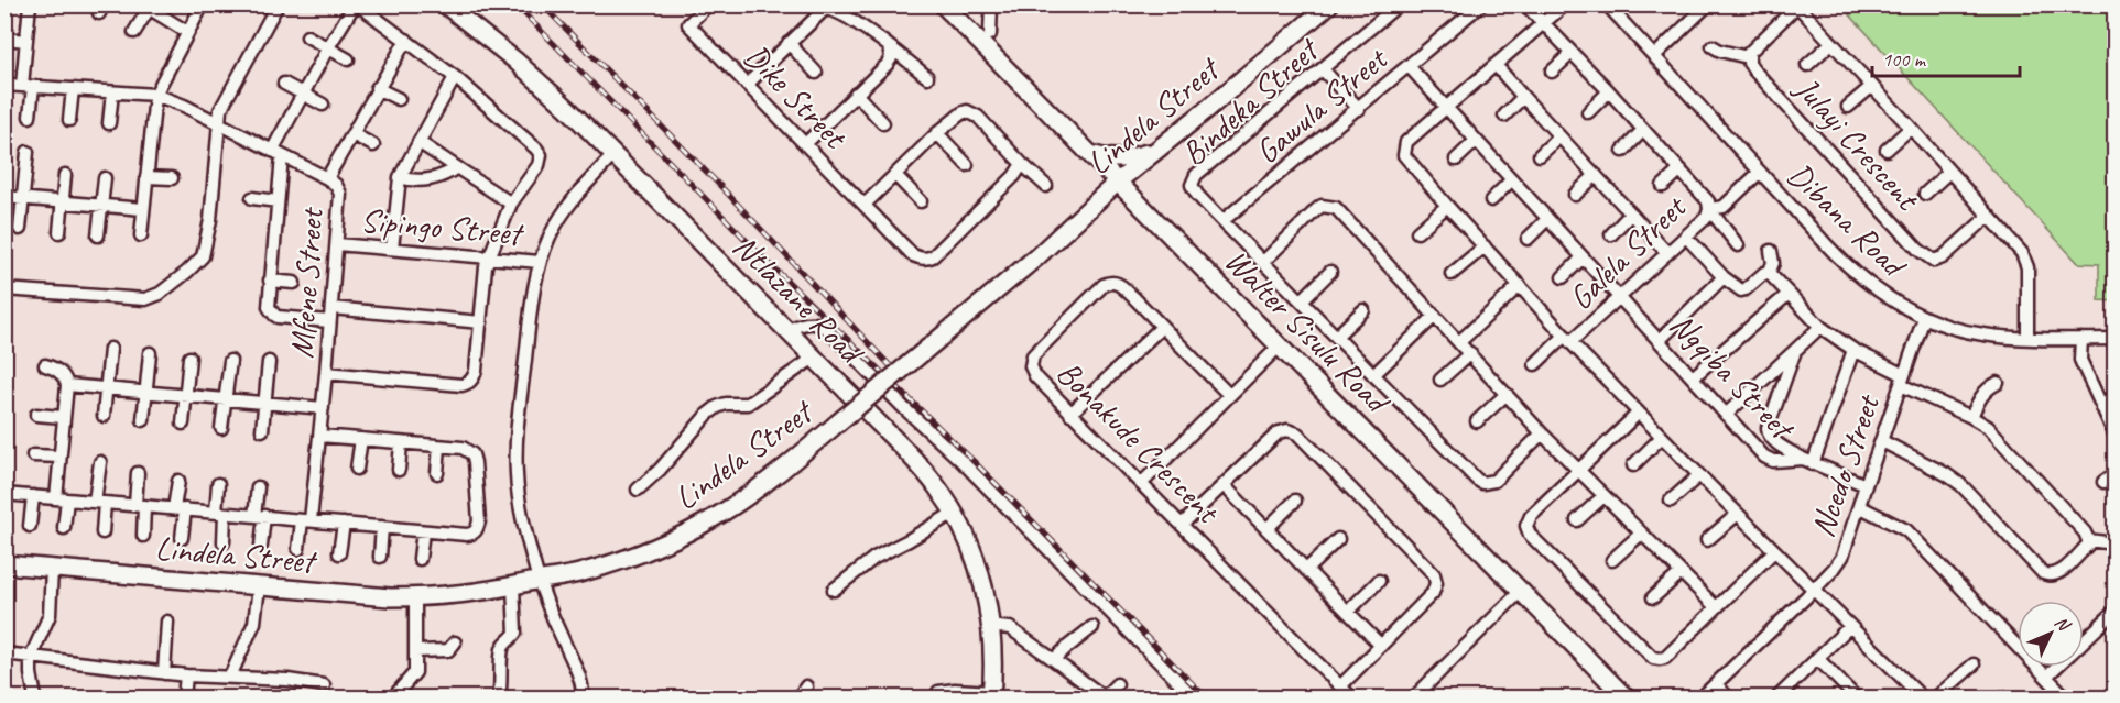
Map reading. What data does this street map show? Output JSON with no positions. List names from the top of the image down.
{
  "streets": {
    "street": [
      "Dike Street",
      "Bindeka Street",
      "Gawula Street",
      "Lindela Street",
      "Julayi Crescent",
      "Dibana Road",
      "Sipingo Street",
      "Galela Street",
      "Mfene Street",
      "Ntlazane Road",
      "Walter Sisulu Road",
      "Ngqiba Street",
      "Bonakude Crescent",
      "Ncedo Street"
    ]
  },
  "crossings": [
    ["Bindeka Street", "Gawula Street"],
    ["Gawula Street", "Ngqiba Street"],
    ["Lindela Street", "Walter Sisulu Road"],
    ["Dibana Road", "Ncedo Street"],
    ["Sipingo Street", "Mfene Street"],
    ["Galela Street", "Ngqiba Street"],
    ["Ngqiba Street", "Ncedo Street"]
  ],
  "scale_bar": "100 m",
  "north": "top right"
}
